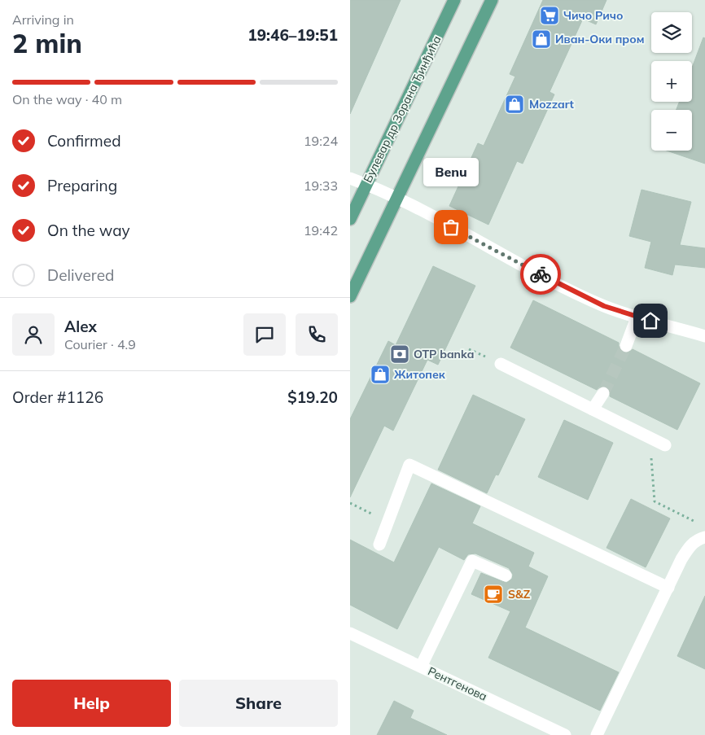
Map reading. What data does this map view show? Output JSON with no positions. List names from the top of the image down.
{
  "streets": {
    "main road": ["Булевар др Зорана Ђинђића"],
    "street": ["Рентгенова"]
  },
  "places": {
    "supermarket": ["Чичо Ричо"],
    "shop": ["Иван-Оки пром", "Mozzart", "Житопек"],
    "other": ["Benu"],
    "bank": ["OTP banka"],
    "cafe": ["S&Z"]
  },
  "page": {
    "heading": ["2 min", "Arriving in", "19:46–19:51"],
    "panel": [
      "Alex",
      "Courier · 4.9",
      "Order #1126",
      "$19.20"
    ],
    "map_buttons": ["+", "−"],
    "bar": "On the way · 40 m",
    "list": [
      ["Confirmed", "19:24"],
      ["Preparing", "19:33"],
      ["On the way", "19:42"],
      "Delivered"
    ],
    "bubble": "Benu",
    "buttons": ["Help", "Share"]
  }
}
